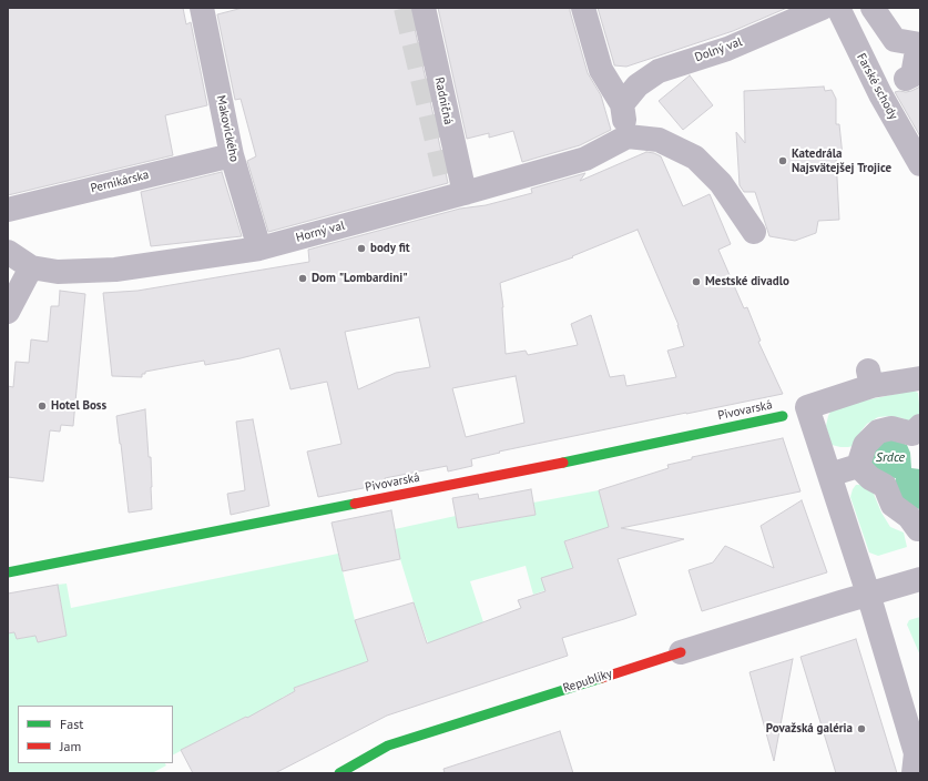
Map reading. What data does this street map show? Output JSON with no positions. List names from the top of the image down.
{
  "streets": {
    "street": [
      "Dolný val",
      "Farské schody",
      "Radničná",
      "Makovického",
      "Pernikárska",
      "Horný val",
      "Pivovarská",
      "Republiky"
    ]
  },
  "crossings": [
    ["Radničná", "Horný val"],
    ["Makovického", "Pernikárska"],
    ["Makovického", "Horný val"]
  ],
  "water": ["Srdce"],
  "places": [
    "Katedrála Najsvätejšej Trojice",
    "body fit",
    "Dom \"Lombardini\"",
    "Mestské divadlo",
    "Hotel Boss",
    "Považská galéria"
  ],
  "legend": ["Fast", "Jam"]
}
